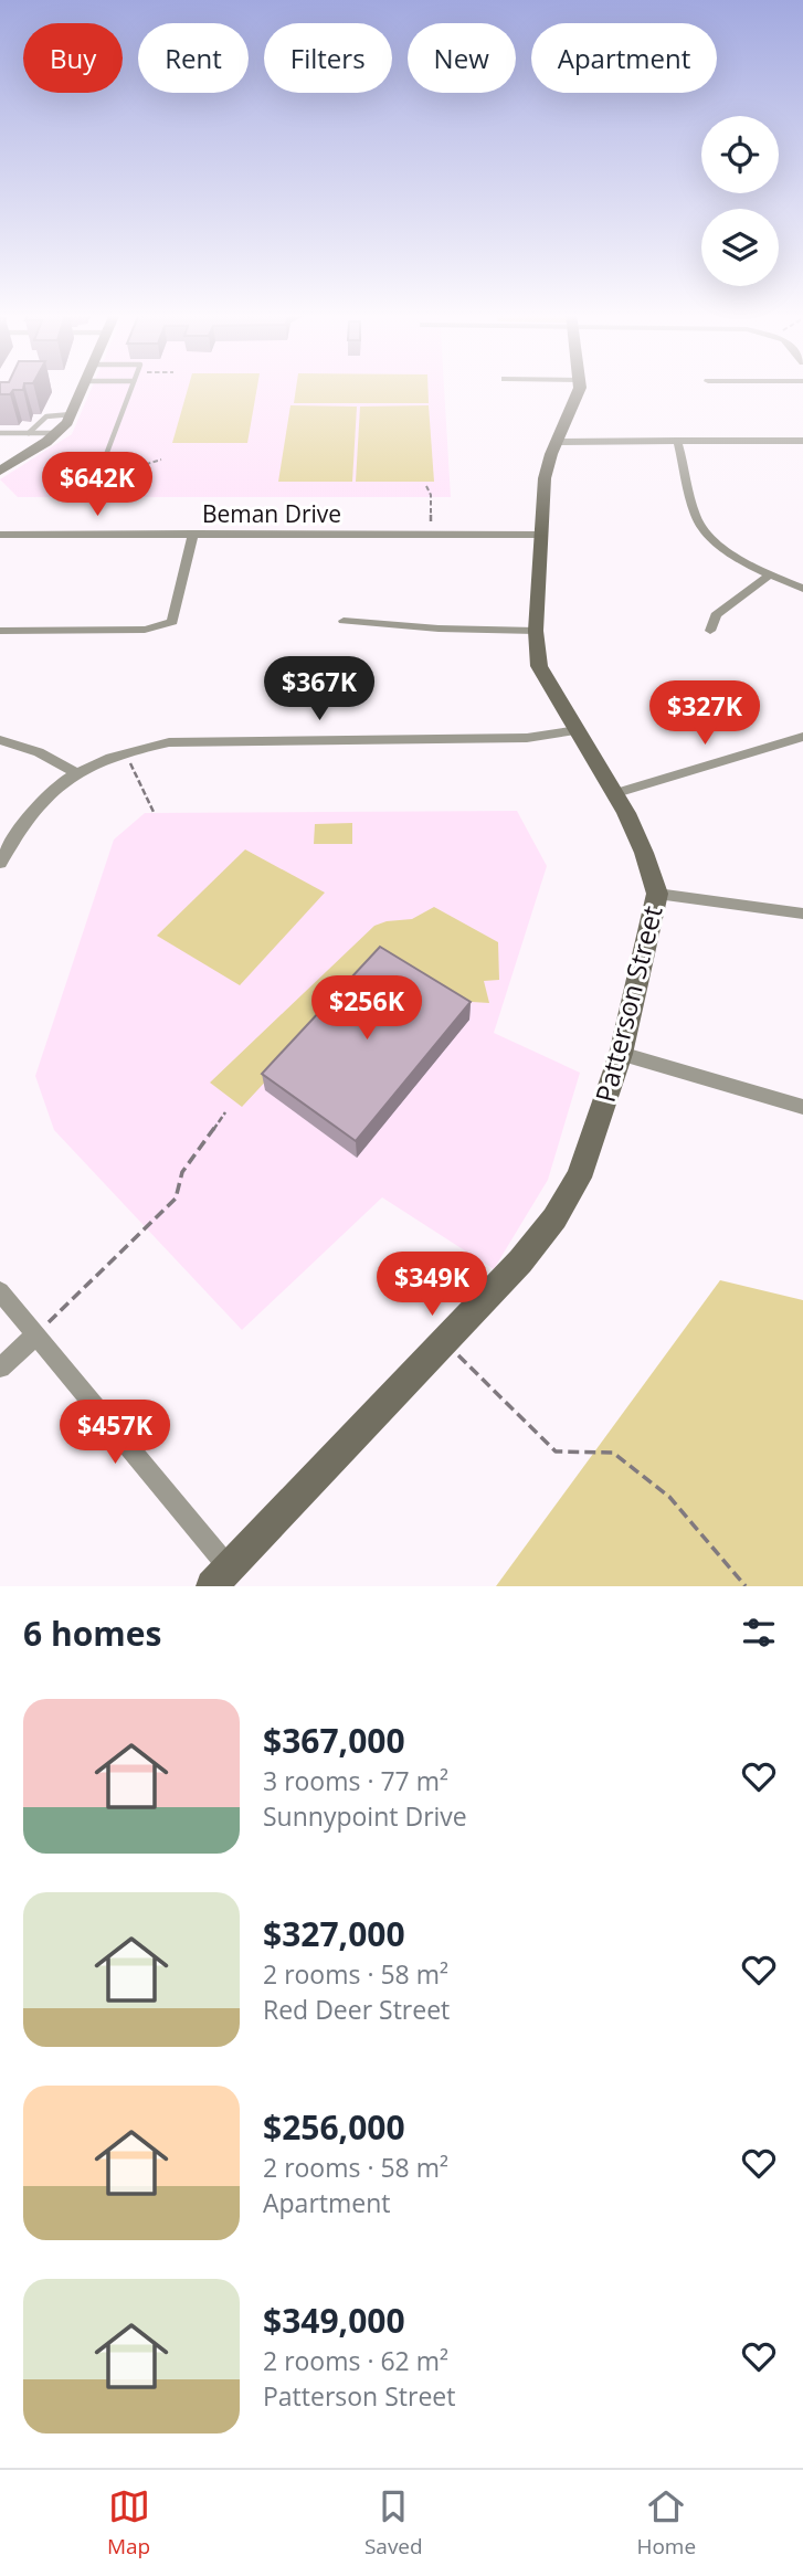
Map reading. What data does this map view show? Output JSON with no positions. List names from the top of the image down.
{
  "streets": {
    "street": ["Beman Drive", "Patterson Street"]
  },
  "crossings": [
    ["Beman Drive", "Patterson Street"]
  ],
  "page": {
    "chip": [
      "Buy",
      "Rent",
      "Filters",
      "New",
      "Apartment"
    ],
    "price": [
      "$642K",
      "$367K",
      "$327K",
      "$256K",
      "$349K",
      "$457K"
    ],
    "heading": "6 homes",
    "list": [
      {
        "name": "$367,000",
        "note": "3 rooms · 77 m² · Sunnypoint Drive"
      },
      {
        "name": "$327,000",
        "note": "2 rooms · 58 m² · Red Deer Street"
      },
      {
        "name": "$256,000",
        "note": "2 rooms · 58 m² · Apartment"
      },
      {
        "name": "$349,000",
        "note": "2 rooms · 62 m² · Patterson Street"
      }
    ],
    "tabs": ["Map", "Saved", "Home"]
  }
}
